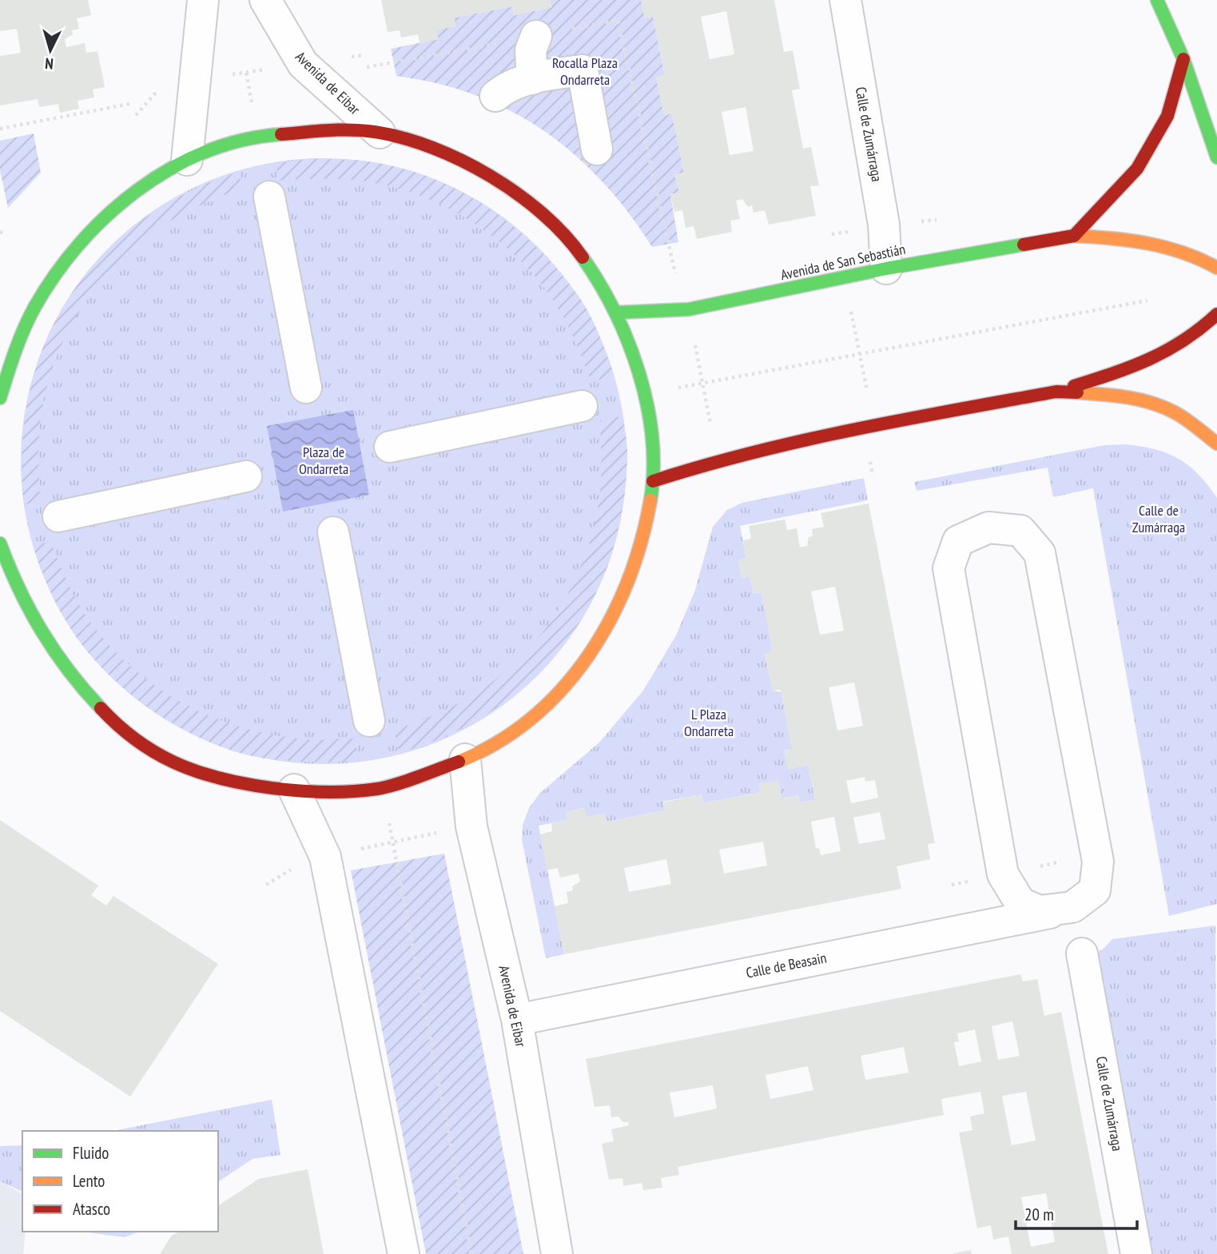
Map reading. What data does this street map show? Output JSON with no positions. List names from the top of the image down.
{
  "streets": {
    "street": [
      "Avenida de Eibar",
      "Calle de Zumárraga",
      "Avenida de San Sebastián",
      "Calle de Beasain"
    ]
  },
  "crossings": [
    ["Avenida de Eibar", "Calle de Beasain"],
    ["Calle de Zumárraga", "Avenida de San Sebastián"]
  ],
  "parks": [
    "Rocalla Plaza Ondarreta",
    "Plaza de Ondarreta",
    "Calle de Zumárraga",
    "L Plaza Ondarreta"
  ],
  "legend": ["Fluido", "Lento", "Atasco"],
  "scale_bar": "20 m",
  "north": "bottom"
}
